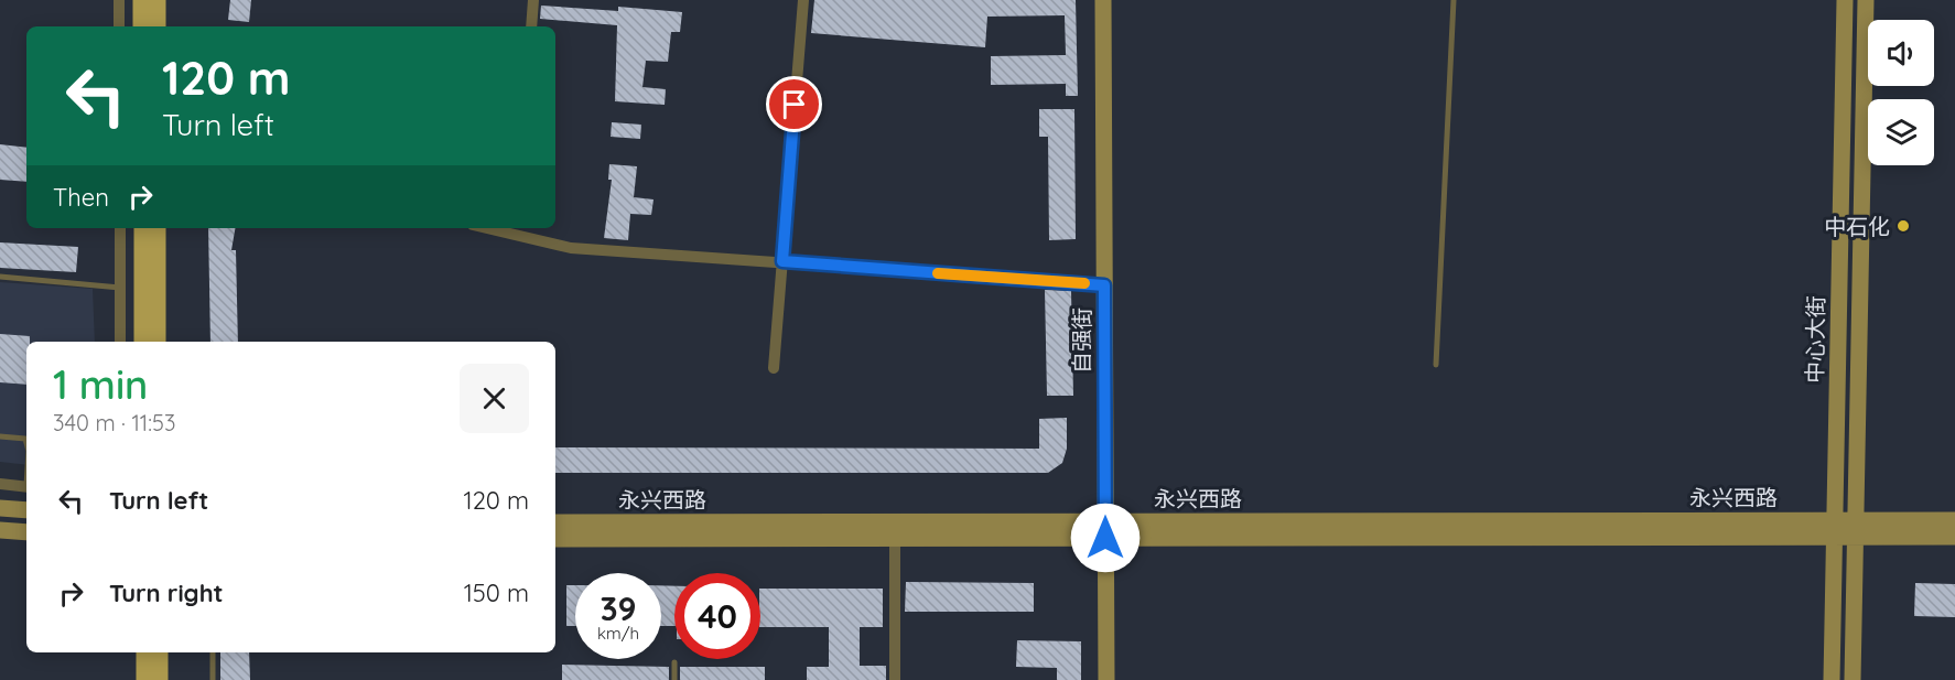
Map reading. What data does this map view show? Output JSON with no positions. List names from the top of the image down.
{
  "streets": {
    "main road": ["中心大街", "自强街", "永兴西路"]
  },
  "crossings": [
    ["中心大街", "永兴西路"],
    ["自强街", "永兴西路"]
  ],
  "places": ["中石化"],
  "page": {
    "turn": ["120 m", "Turn left"],
    "then": "Then",
    "heading": ["1 min", "340 m · 11:53"],
    "list": [
      {
        "name": "Turn left",
        "value": "120 m"
      },
      {
        "name": "Turn right",
        "value": "150 m"
      }
    ],
    "speed": "39 km/h",
    "limit": "40"
  }
}
